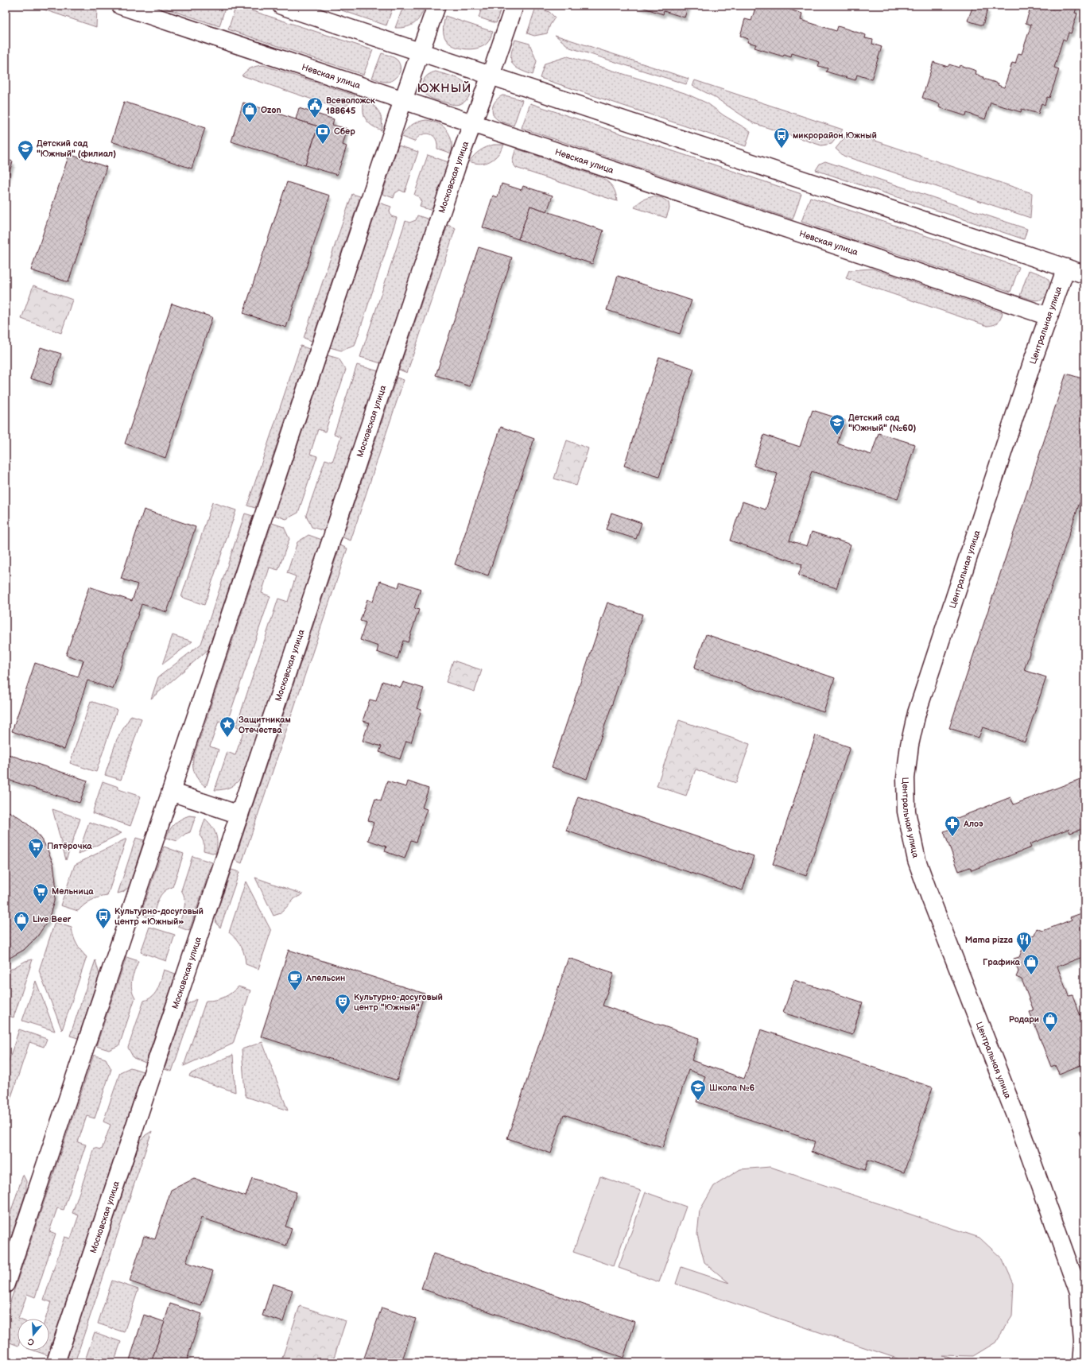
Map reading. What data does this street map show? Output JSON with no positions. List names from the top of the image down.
{
  "streets": {
    "street": ["Невская улица", "Московская улица", "Центральная улица"]
  },
  "crossings": [
    ["Невская улица", "Московская улица"],
    ["Невская улица", "Центральная улица"]
  ],
  "districts": ["ЮЖНЫЙ"],
  "places": {
    "public building": ["Всеволожск 188645"],
    "shop": [
      "Ozon",
      "Live Beer",
      "Графика",
      "Родари"
    ],
    "bank": ["Сбер"],
    "bus stop": ["микрорайон Южный", "Культурно-досуговый центр «Южный»"],
    "school or university": ["Детский сад \"Южный\" (филиал)", "Детский сад \"Южный\" (№60)", "Школа №6"],
    "place": ["Защитникам Отечества"],
    "pharmacy": ["Алоэ"],
    "supermarket": ["Пятёрочка", "Мельница"],
    "restaurant": ["Mama pizza"],
    "cafe": ["Апельсин"],
    "theatre": ["Культурно-досуговый центр \"Южный\""]
  },
  "north": "bottom"
}
